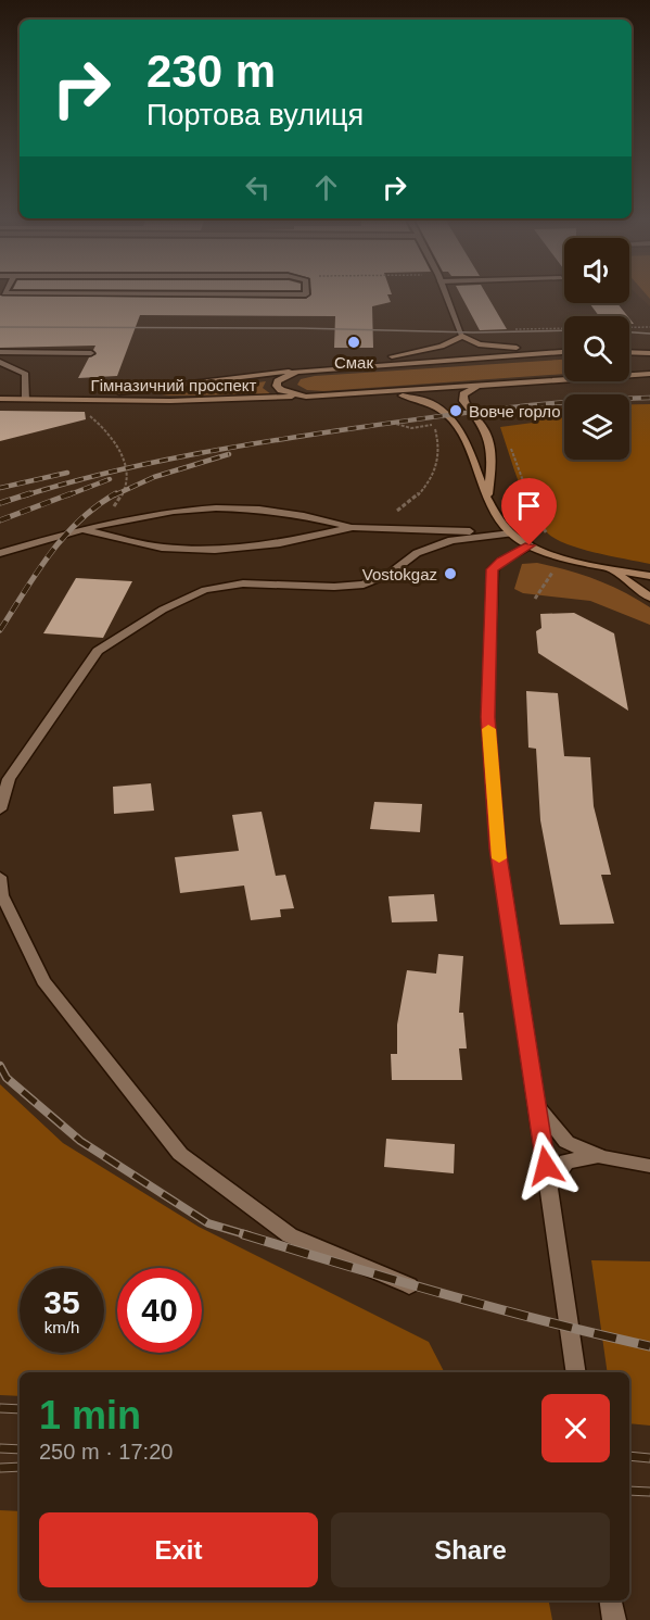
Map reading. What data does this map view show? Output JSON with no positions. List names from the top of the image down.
{
  "streets": {
    "main road": ["Гімназичний проспект"]
  },
  "places": ["Смак", "Вовче горло", "Vostokgaz"],
  "page": {
    "turn": ["230 m", "Портова вулиця"],
    "speed": "35 km/h",
    "limit": "40",
    "heading": ["1 min", "250 m · 17:20"],
    "buttons": ["Exit", "Share"]
  }
}
